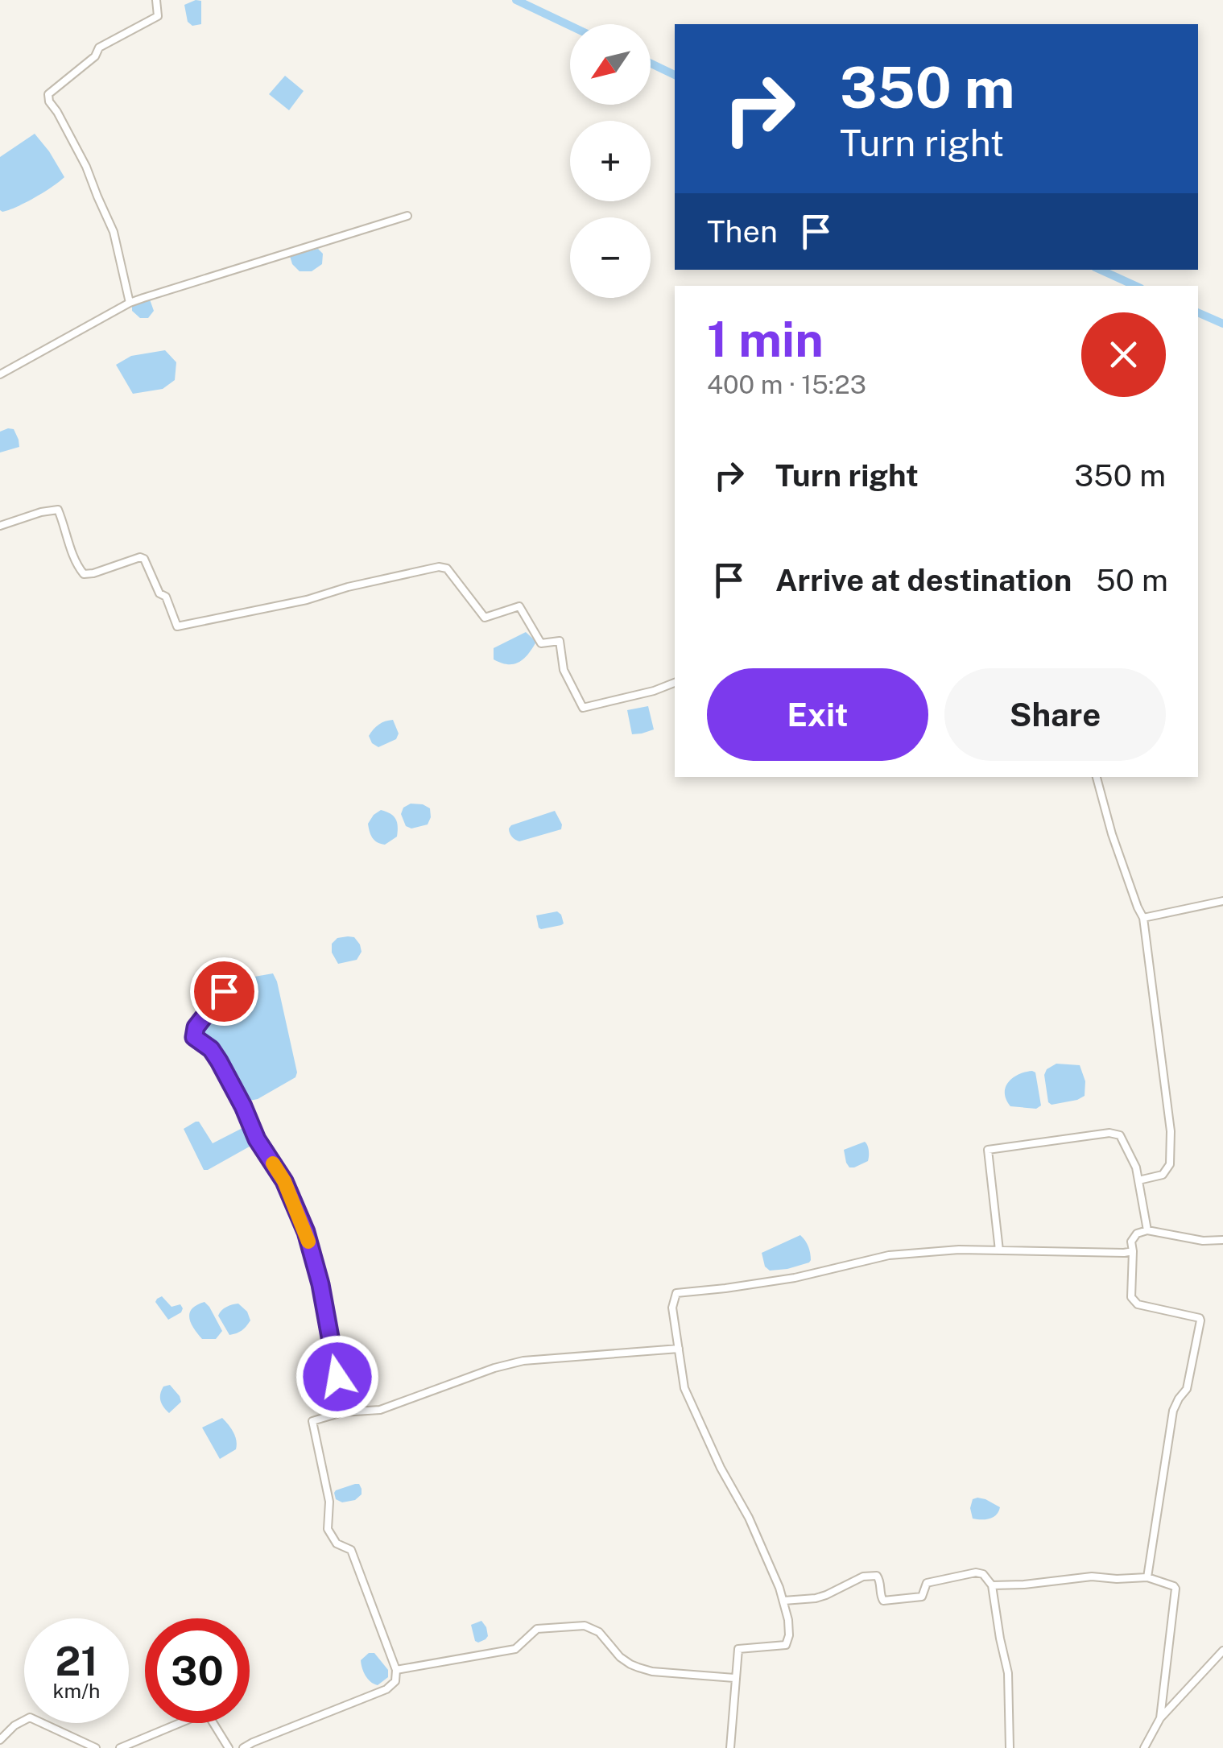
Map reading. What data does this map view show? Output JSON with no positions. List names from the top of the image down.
{
  "north": "bottom left",
  "page": {
    "map_buttons": ["+", "−"],
    "turn": ["350 m", "Turn right"],
    "then": "Then",
    "heading": ["1 min", "400 m · 15:23"],
    "list": [
      {
        "name": "Turn right",
        "value": "350 m"
      },
      {
        "name": "Arrive at destination",
        "value": "50 m"
      }
    ],
    "buttons": ["Exit", "Share"],
    "speed": "21 km/h",
    "limit": "30"
  }
}
